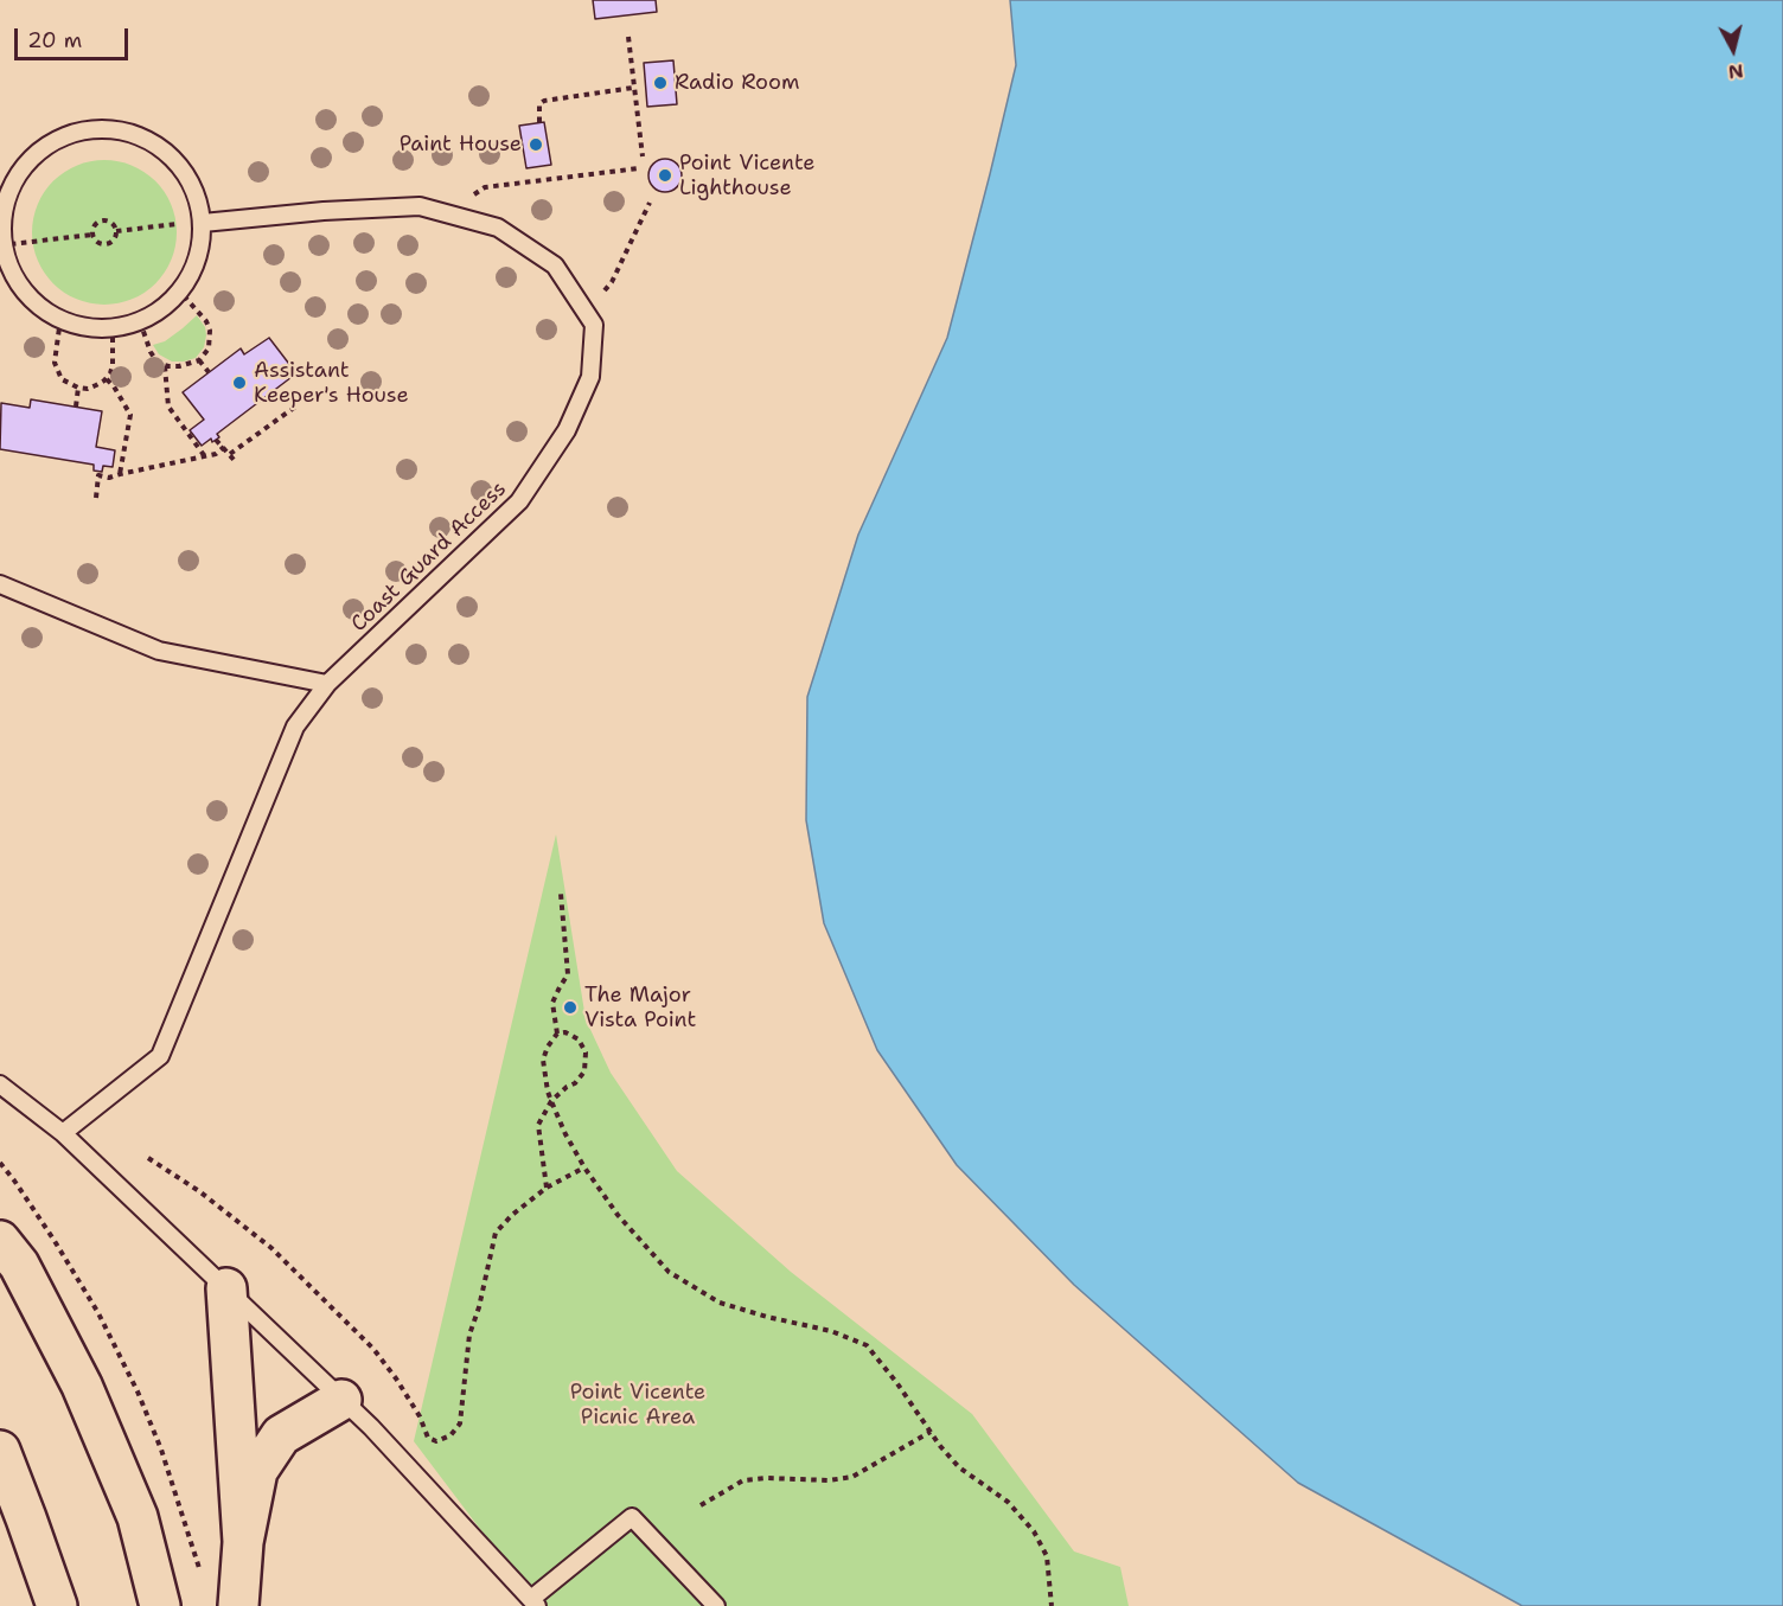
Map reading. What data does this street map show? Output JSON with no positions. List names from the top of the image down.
{
  "streets": {
    "lane": ["Coast Guard Access"]
  },
  "parks": ["Point Vicente Picnic Area"],
  "places": [
    "Radio Room",
    "Paint House",
    "Point Vicente Lighthouse",
    "Assistant Keeper's House",
    "The Major Vista Point"
  ],
  "scale_bar": "20 m",
  "north": "bottom"
}
